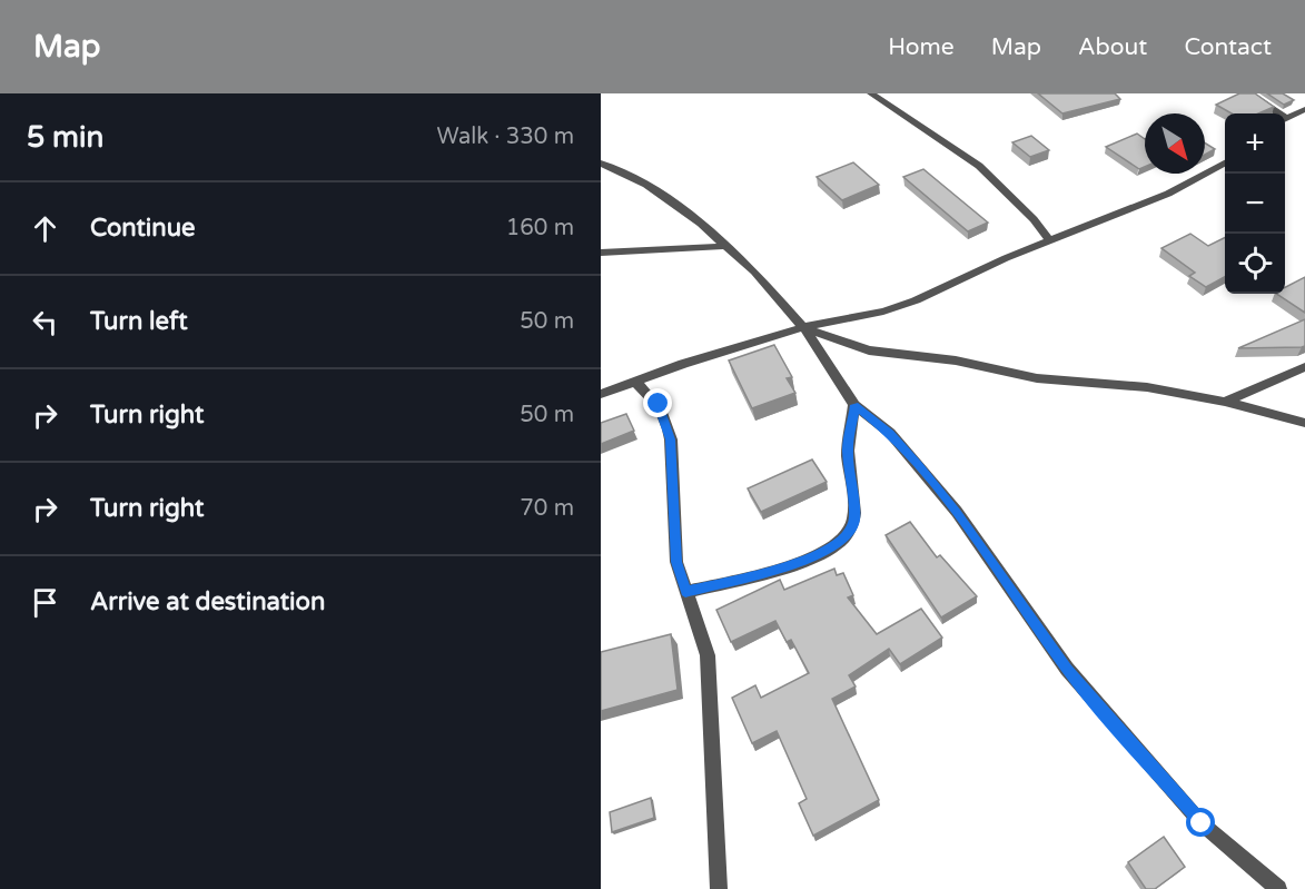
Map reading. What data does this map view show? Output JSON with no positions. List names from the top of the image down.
{
  "north": "bottom right",
  "page": {
    "header": "Map",
    "nav": [
      "Home",
      "Map",
      "About",
      "Contact"
    ],
    "heading": ["5 min", "Walk · 330 m"],
    "map_buttons": ["+", "−"],
    "list": [
      ["Continue", "160 m"],
      ["Turn left", "50 m"],
      ["Turn right", "50 m"],
      ["Turn right", "70 m"],
      "Arrive at destination"
    ]
  }
}
